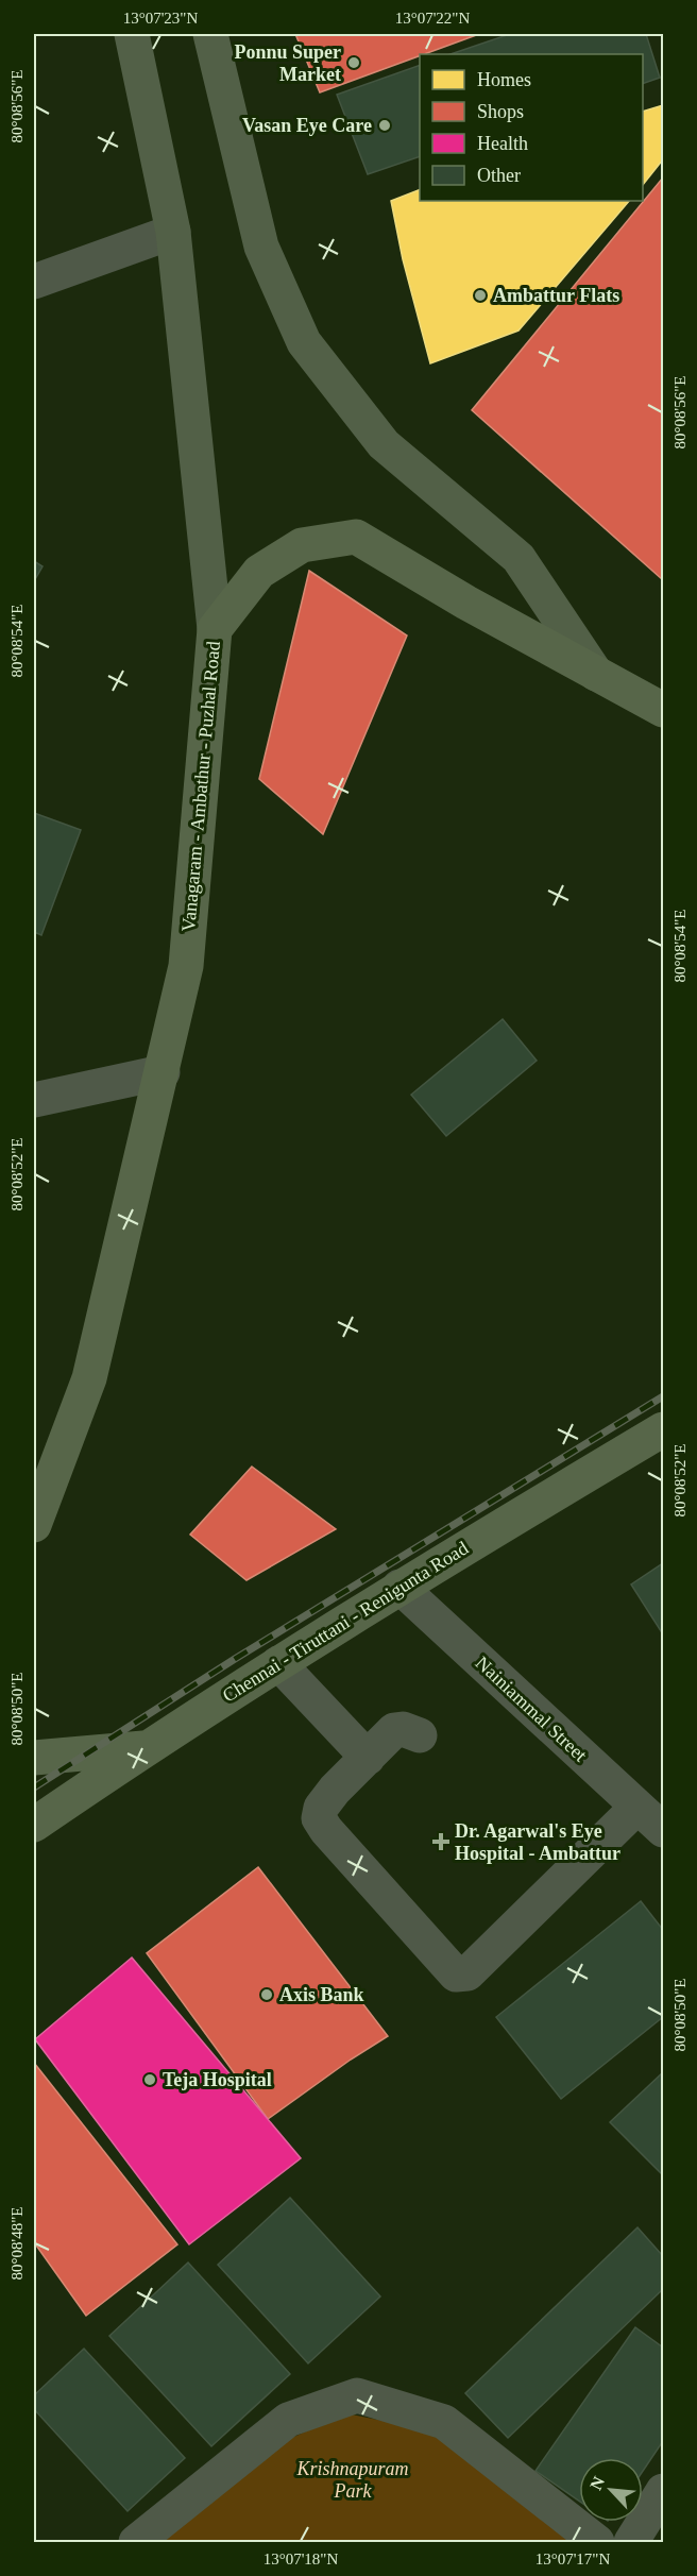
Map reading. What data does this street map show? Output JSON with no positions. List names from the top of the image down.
{
  "streets": {
    "highway": ["Vanagaram - Ambathur - Puzhal Road", "Chennai - Tiruttani - Renigunta Road"],
    "street": ["Nainiammal Street"]
  },
  "crossings": [
    ["Chennai - Tiruttani - Renigunta Road", "Nainiammal Street"]
  ],
  "parks": ["Krishnapuram Park"],
  "places": {
    "other": [
      "Ponnu Super Market",
      "Vasan Eye Care",
      "Ambattur Flats",
      "Axis Bank",
      "Teja Hospital"
    ],
    "health": ["Dr. Agarwal's Eye Hospital - Ambattur"]
  },
  "legend": [
    "Homes",
    "Shops",
    "Health",
    "Other"
  ],
  "north": "top left",
  "coordinates": [
    "13°07'23\"N",
    "13°07'22\"N",
    "80°08'56\"E",
    "80°08'54\"E",
    "80°08'52\"E",
    "80°08'50\"E",
    "80°08'48\"E",
    "13°07'18\"N",
    "13°07'17\"N"
  ]
}
